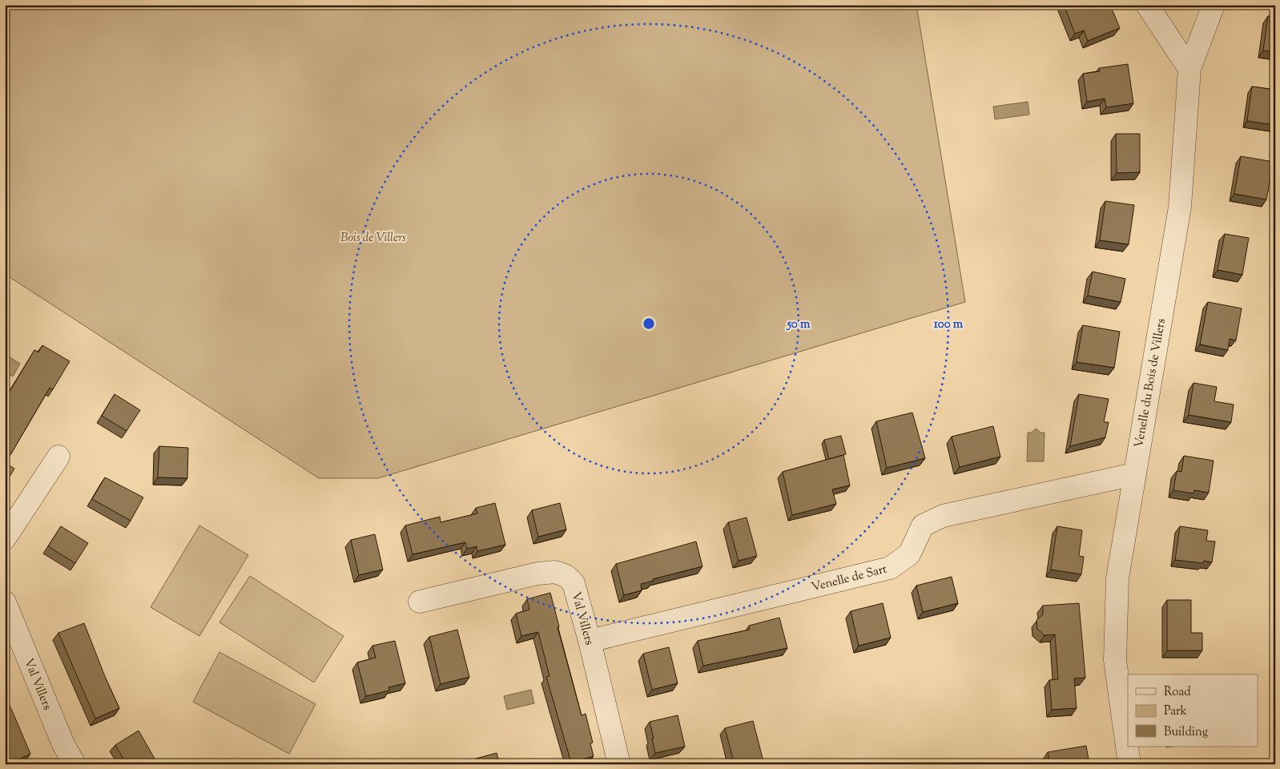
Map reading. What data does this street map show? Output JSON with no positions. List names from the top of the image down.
{
  "streets": {
    "street": ["Venelle du Bois de Villers", "Venelle de Sart", "Val Villers"]
  },
  "crossings": [
    ["Venelle du Bois de Villers", "Venelle de Sart"],
    ["Venelle de Sart", "Val Villers"]
  ],
  "parks": ["Bois de Villers"],
  "legend": ["Road", "Park", "Building"],
  "rings": ["50 m", "100 m"]
}
